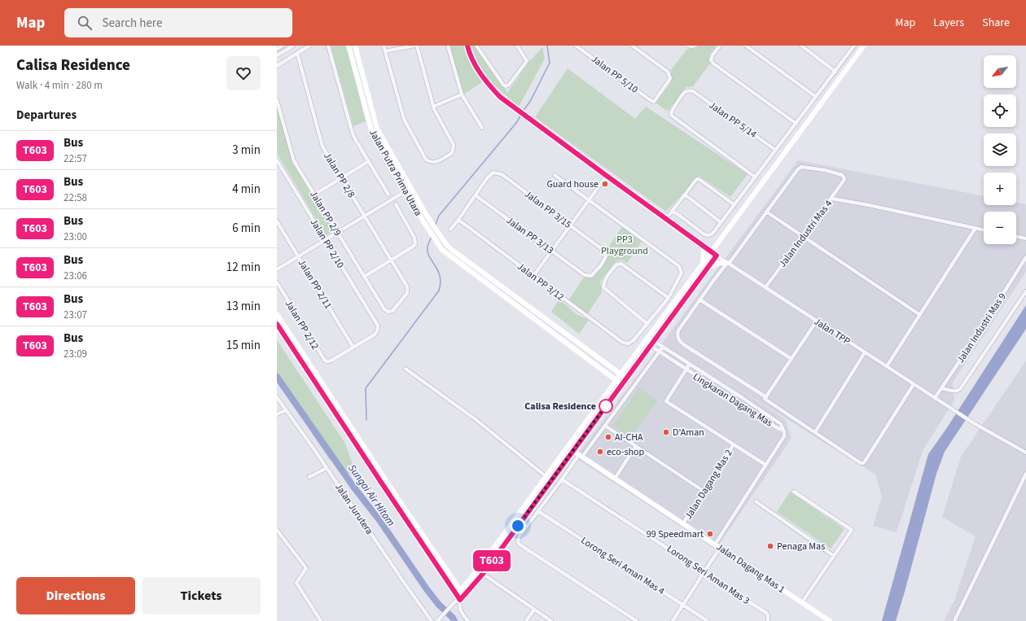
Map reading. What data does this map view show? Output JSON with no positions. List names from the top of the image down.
{
  "streets": {
    "main road": ["Jalan Putra Prima Utara", "Jalan Dagang Mas 1"],
    "street": [
      "Jalan PP 5/10",
      "Jalan PP 5/14",
      "Jalan PP 2/8",
      "Jalan PP 3/15",
      "Jalan PP 2/9",
      "Jalan Industri Mas 4",
      "Jalan PP 3/13",
      "Jalan PP 2/10",
      "Jalan PP 3/12",
      "Jalan PP 2/11",
      "Jalan PP 2/12",
      "Jalan Industri Mas 9",
      "Jalan TPP",
      "Lingkaran Dagang Mas",
      "Jalan Dagang Mas 2",
      "Jalan Jurutera",
      "Lorong Seri Aman Mas 4",
      "Lorong Seri Aman Mas 3"
    ]
  },
  "crossings": [
    ["Jalan PP 2/8", "Jalan PP 2/9"],
    ["Jalan PP 3/15", "Jalan PP 3/13"],
    ["Jalan Industri Mas 4", "Jalan TPP"],
    ["Jalan PP 2/10", "Jalan PP 2/11"],
    ["Jalan PP 2/10", "Jalan PP 2/12"],
    ["Jalan PP 2/11", "Jalan PP 2/12"],
    ["Jalan Industri Mas 9", "Jalan TPP"],
    ["Jalan Dagang Mas 2", "Jalan Dagang Mas 1"]
  ],
  "water": ["Sungai Air Hitam"],
  "parks": ["PP3 Playground"],
  "places": [
    "Guard house",
    "Calisa Residence",
    "D'Aman",
    "AI-CHA",
    "eco-shop",
    "99 Speedmart",
    "Penaga Mas"
  ],
  "lines": ["bus line T603"],
  "north": "bottom left",
  "page": {
    "header": "Map",
    "search": "Search here",
    "nav": ["Map", "Layers", "Share"],
    "heading": [
      ["Calisa Residence", "Walk · 4 min · 280 m"],
      "Departures"
    ],
    "on_map": "T603",
    "map_buttons": ["+", "−"],
    "list": [
      {
        "mark": "T603",
        "name": "Bus",
        "note": "22:57",
        "value": "3 min"
      },
      {
        "mark": "T603",
        "name": "Bus",
        "note": "22:58",
        "value": "4 min"
      },
      {
        "mark": "T603",
        "name": "Bus",
        "note": "23:00",
        "value": "6 min"
      },
      {
        "mark": "T603",
        "name": "Bus",
        "note": "23:06",
        "value": "12 min"
      },
      {
        "mark": "T603",
        "name": "Bus",
        "note": "23:07",
        "value": "13 min"
      },
      {
        "mark": "T603",
        "name": "Bus",
        "note": "23:09",
        "value": "15 min"
      }
    ],
    "buttons": ["Directions", "Tickets"]
  }
}
